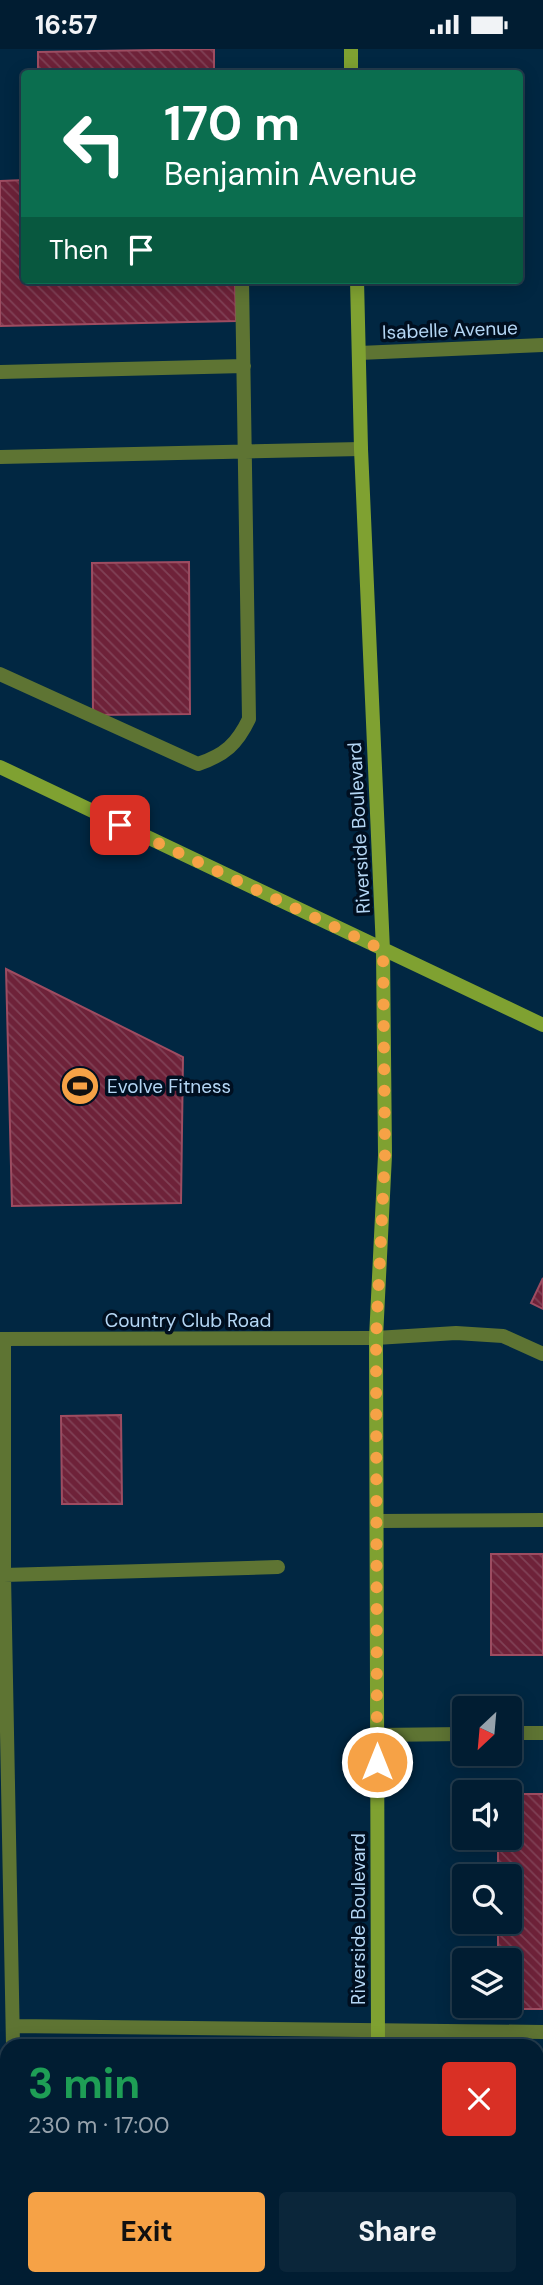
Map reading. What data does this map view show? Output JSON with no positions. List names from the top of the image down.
{
  "streets": {
    "main road": ["Riverside Boulevard"],
    "street": ["Isabelle Avenue", "Country Club Road"]
  },
  "crossings": [
    ["Isabelle Avenue", "Riverside Boulevard"],
    ["Riverside Boulevard", "Country Club Road"]
  ],
  "places": {
    "sports": ["Evolve Fitness"]
  },
  "north": "bottom left",
  "page": {
    "status": "16:57",
    "turn": ["170 m", "Benjamin Avenue"],
    "then": "Then",
    "heading": ["3 min", "230 m · 17:00"],
    "buttons": ["Exit", "Share"]
  }
}
